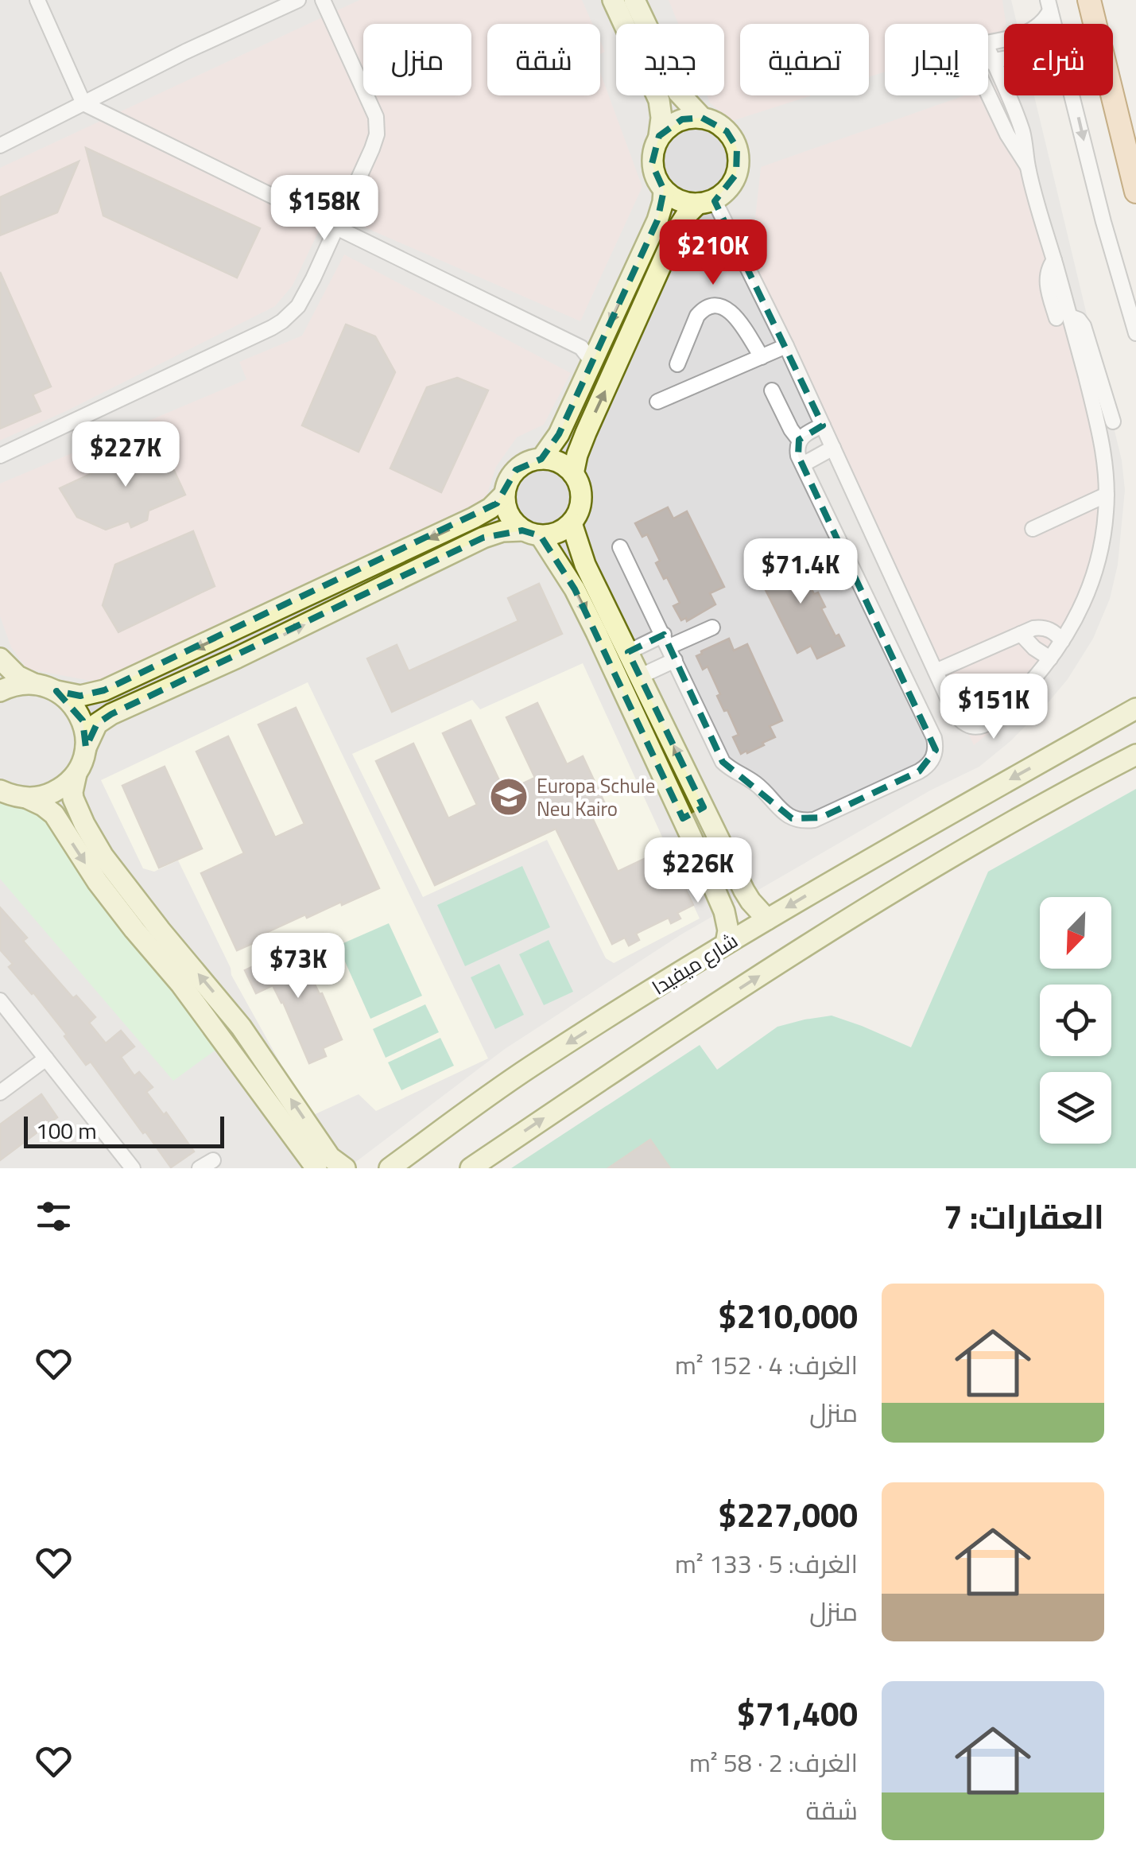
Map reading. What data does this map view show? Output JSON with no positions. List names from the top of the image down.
{
  "streets": {
    "street": ["شارع ميفيدا"]
  },
  "places": {
    "school or university": ["Europa Schule Neu Kairo"]
  },
  "scale_bar": "100 m",
  "north": "bottom left",
  "page": {
    "chip": [
      "شراء",
      "إيجار",
      "تصفية",
      "جديد",
      "شقة",
      "منزل"
    ],
    "price": [
      "$158K",
      "$210K",
      "$227K",
      "$71.4K",
      "$151K",
      "$226K",
      "$73K"
    ],
    "scale": "100 m",
    "heading": "العقارات: 7",
    "list": [
      {
        "name": "$210,000",
        "note": "الغرف: 4 · 152 m² · منزل"
      },
      {
        "name": "$227,000",
        "note": "الغرف: 5 · 133 m² · منزل"
      },
      {
        "name": "$71,400",
        "note": "الغرف: 2 · 58 m² · شقة"
      }
    ]
  }
}
